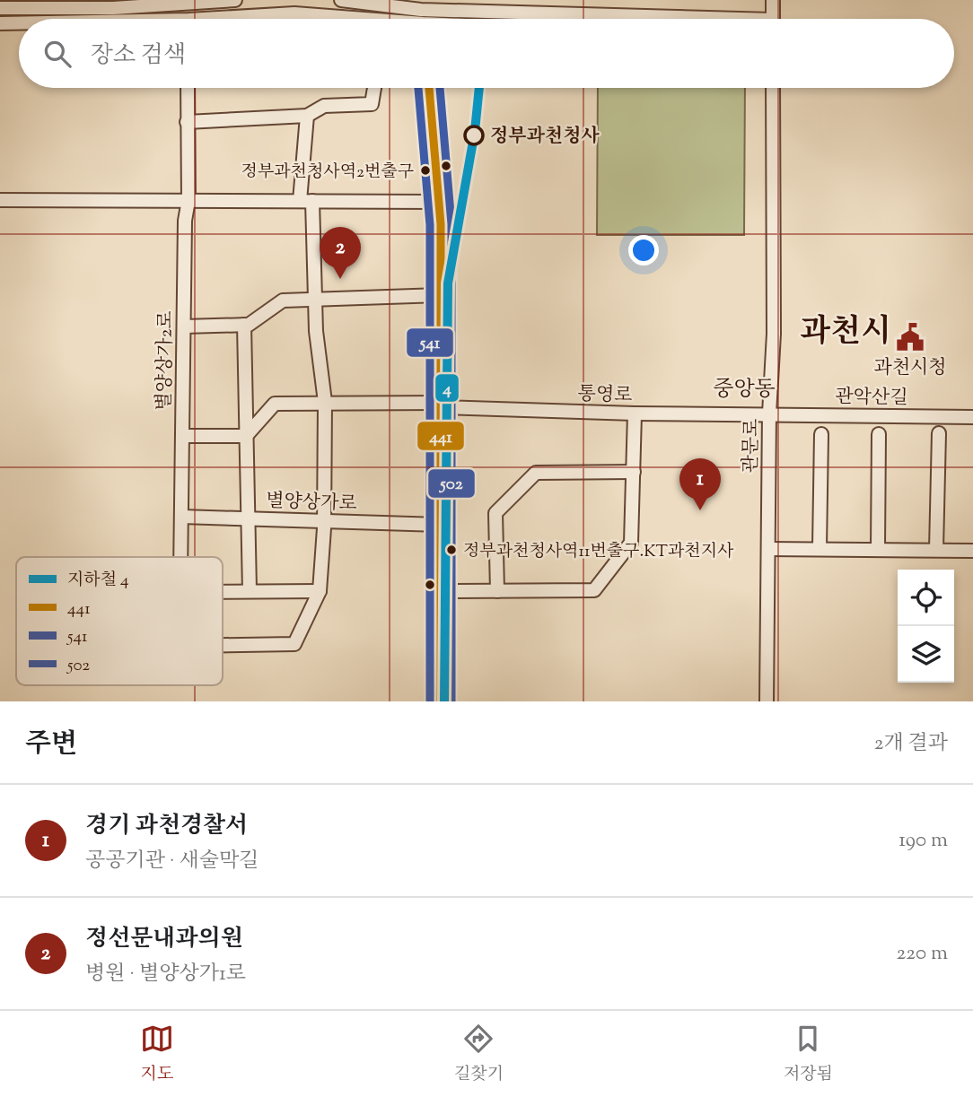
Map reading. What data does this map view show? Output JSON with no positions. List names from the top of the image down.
{
  "streets": {
    "street": [
      "별양상가2로",
      "통영로",
      "관악산길",
      "관문로",
      "별양상가로"
    ]
  },
  "crossings": [
    ["별양상가2로", "별양상가로"],
    ["통영로", "관악산길"],
    ["통영로", "관문로"],
    ["관악산길", "관문로"]
  ],
  "districts": ["과천시", "중앙동"],
  "places": {
    "other": ["정부과천청사", "정부과천청사역2번출구", "정부과천청사역11번출구.KT과천지사"],
    "public building": ["과천시청"]
  },
  "lines": [
    "metro line 4",
    "transit line 441",
    "transit line 541",
    "transit line 502"
  ],
  "legend": [
    "지하철 4",
    "441",
    "541",
    "502"
  ],
  "page": {
    "search": "장소 검색",
    "pins": ["2", "1"],
    "heading": ["주변", "2개 결과"],
    "list": [
      {
        "mark": "1",
        "name": "경기 과천경찰서",
        "note": "공공기관 · 새술막길",
        "value": "190 m"
      },
      {
        "mark": "2",
        "name": "정선문내과의원",
        "note": "병원 · 별양상가1로",
        "value": "220 m"
      }
    ],
    "nav": ["지도", "길찾기", "저장됨"]
  }
}
